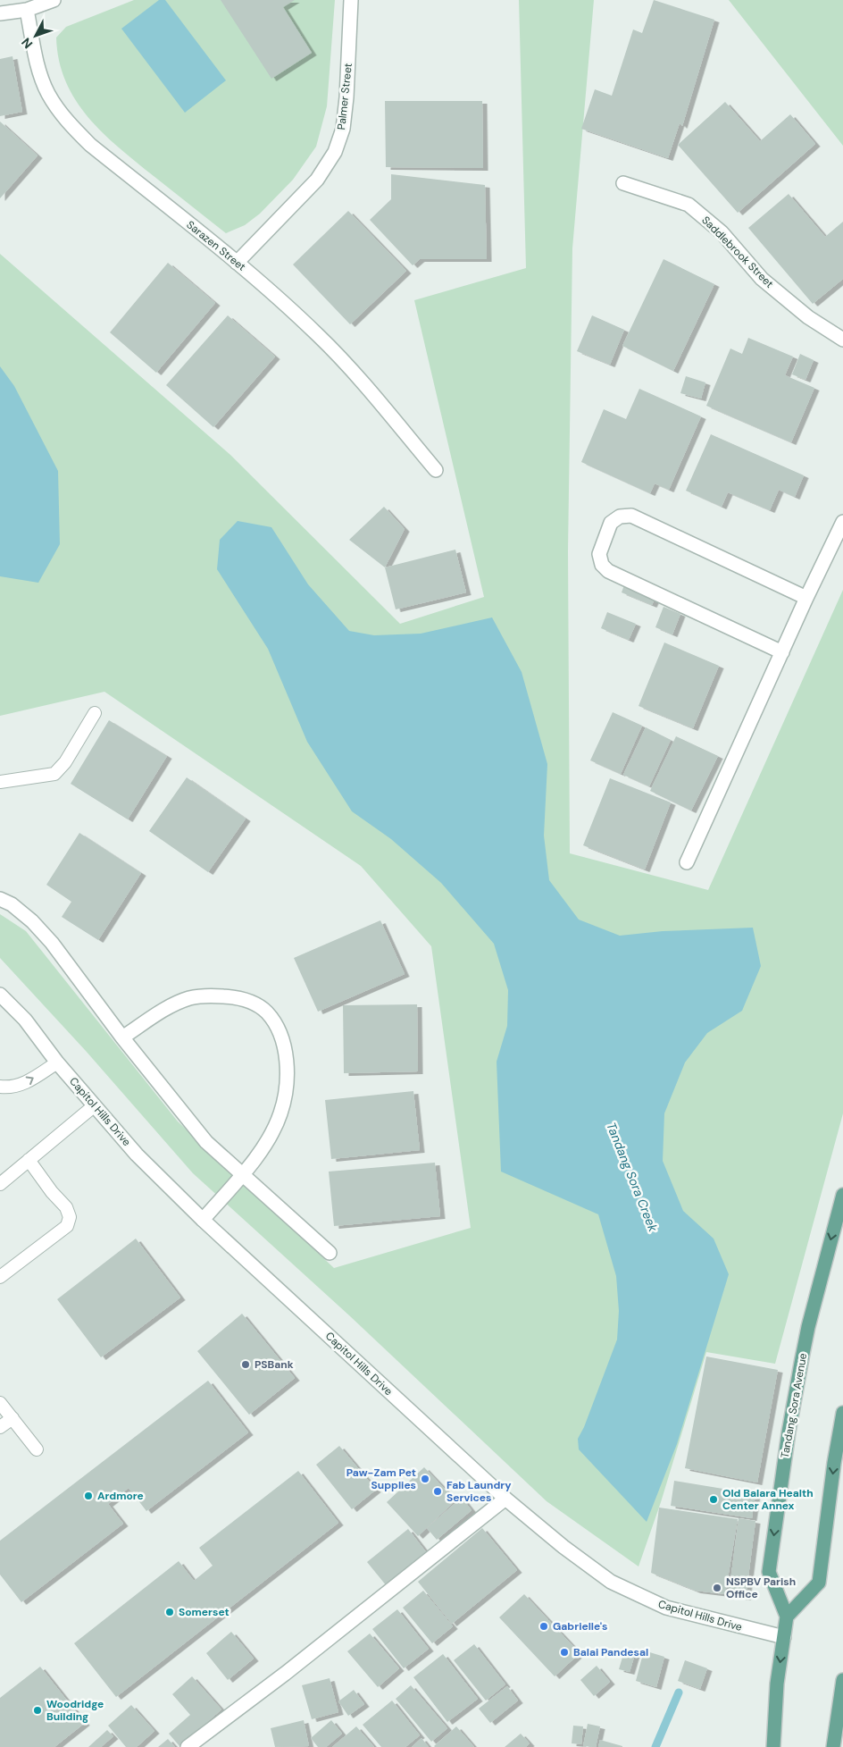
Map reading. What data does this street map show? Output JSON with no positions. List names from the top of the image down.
{
  "streets": {
    "main road": ["Tandang Sora Avenue"],
    "street": [
      "Palmer Street",
      "Sarazen Street",
      "Saddlebrook Street",
      "Capitol Hills Drive"
    ]
  },
  "crossings": [
    ["Palmer Street", "Sarazen Street"],
    ["Capitol Hills Drive", "Tandang Sora Avenue"]
  ],
  "water": ["Tandang Sora Creek"],
  "places": [
    "PSBank",
    "Paw-Zam Pet Supplies",
    "Fab Laundry Services",
    "Ardmore",
    "Old Balara Health Center Annex",
    "NSPBV Parish Office",
    "Somerset",
    "Gabrielle's",
    "Balai Pandesal",
    "Woodridge Building"
  ],
  "north": "bottom left"
}
